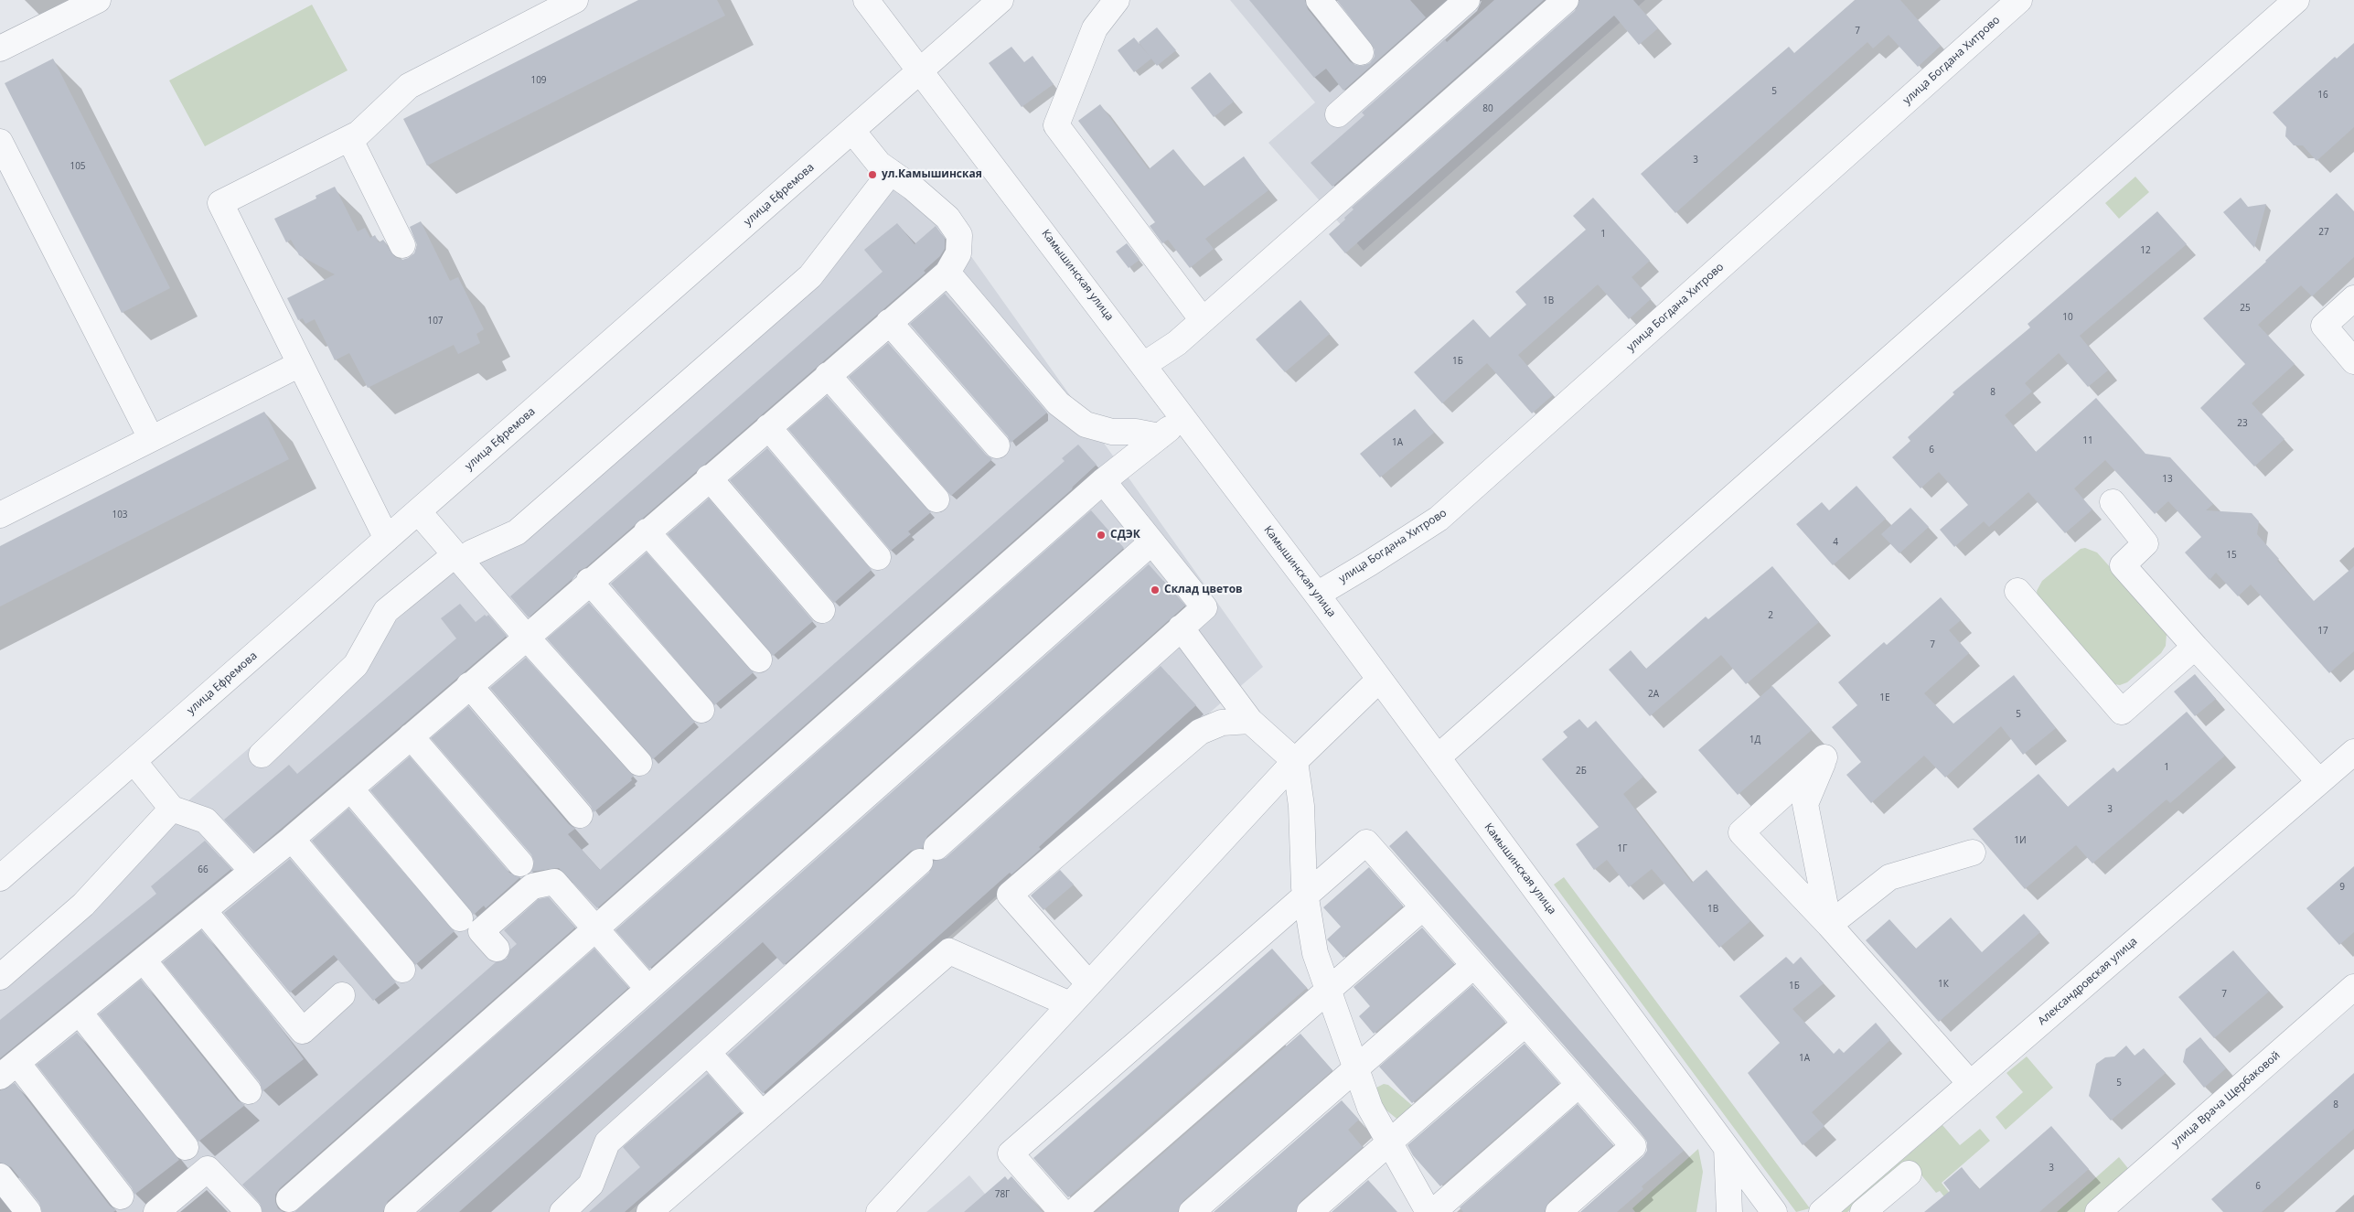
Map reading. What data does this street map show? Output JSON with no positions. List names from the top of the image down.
{
  "streets": {
    "street": [
      "улица Богдана Хитрово",
      "улица Ефремова",
      "Камышинская улица",
      "Александровская улица",
      "улица Врача Щербаковой"
    ]
  },
  "crossings": [
    ["улица Богдана Хитрово", "Камышинская улица"],
    ["улица Ефремова", "Камышинская улица"]
  ],
  "places": ["ул.Камышинская", "СДЭК", "Склад цветов"],
  "house_numbers": [
    "7",
    "109",
    "5",
    "16",
    "80",
    "3",
    "105",
    "27",
    "1",
    "12",
    "1В",
    "25",
    "10",
    "107",
    "1Б",
    "8",
    "23",
    "11",
    "1А",
    "6",
    "13",
    "103",
    "4",
    "15",
    "2",
    "17",
    "7",
    "2А",
    "1Е",
    "5",
    "1Д",
    "1",
    "2Б",
    "3",
    "1И",
    "1Г",
    "66",
    "9",
    "1В",
    "1К",
    "1Б",
    "7",
    "1А",
    "5",
    "8",
    "3",
    "6",
    "78Г"
  ]
}
